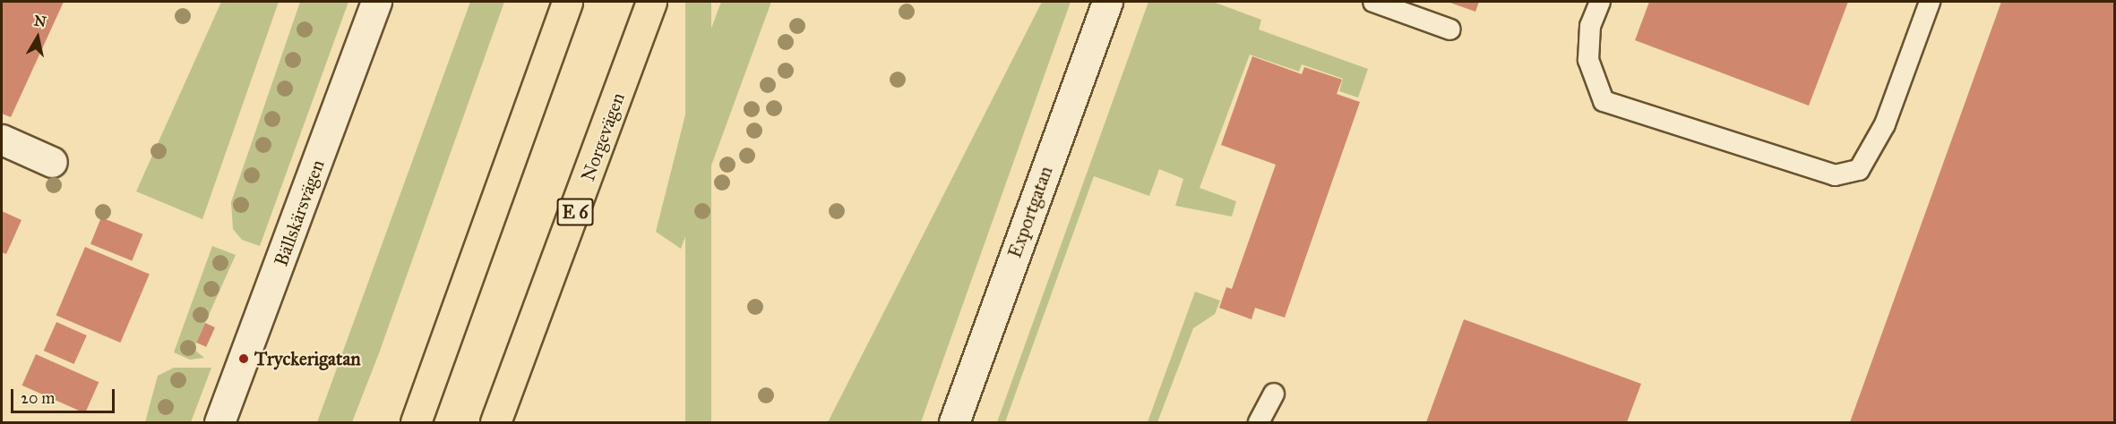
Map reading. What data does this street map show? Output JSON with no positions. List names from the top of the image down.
{
  "streets": {
    "highway": ["Norgevägen", "E 6"],
    "street": ["Exportgatan", "Bällskärsvägen"]
  },
  "places": ["Tryckerigatan"],
  "scale_bar": "20 m",
  "north": "top"
}
